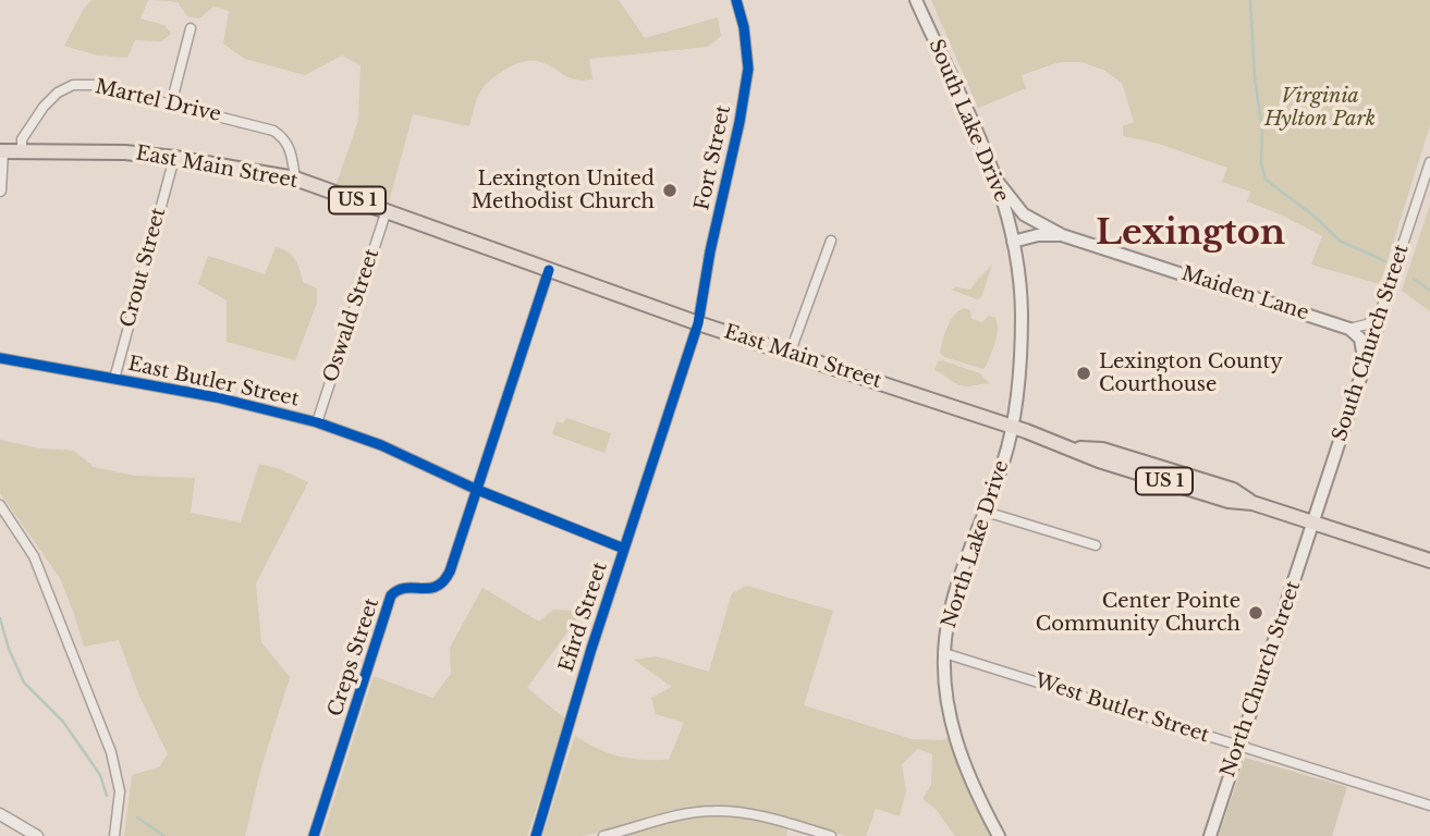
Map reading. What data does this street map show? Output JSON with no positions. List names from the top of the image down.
{
  "streets": {
    "main road": [
      "South Lake Drive",
      "East Main Street",
      "US 1",
      "Maiden Lane",
      "South Church Street",
      "North Lake Drive",
      "North Church Street"
    ],
    "street": [
      "Martel Drive",
      "Fort Street",
      "Crout Street",
      "Oswald Street",
      "East Butler Street",
      "Efird Street",
      "Creps Street",
      "West Butler Street"
    ]
  },
  "crossings": [
    ["Martel Drive", "East Main Street"],
    ["South Lake Drive", "East Main Street"],
    ["South Lake Drive", "Maiden Lane"],
    ["South Lake Drive", "North Lake Drive"],
    ["Fort Street", "East Main Street"],
    ["Fort Street", "Efird Street"],
    ["East Main Street", "Crout Street"],
    ["East Main Street", "Oswald Street"],
    ["East Main Street", "South Church Street"],
    ["East Main Street", "North Lake Drive"],
    ["East Main Street", "Efird Street"],
    ["East Main Street", "Creps Street"],
    ["East Main Street", "North Church Street"],
    ["Crout Street", "East Butler Street"],
    ["Oswald Street", "East Butler Street"],
    ["South Church Street", "North Church Street"],
    ["East Butler Street", "Efird Street"],
    ["East Butler Street", "Creps Street"],
    ["North Lake Drive", "West Butler Street"],
    ["North Church Street", "West Butler Street"]
  ],
  "districts": ["Lexington"],
  "parks": ["Virginia Hylton Park"],
  "places": ["Lexington United Methodist Church", "Lexington County Courthouse", "Center Pointe Community Church"]
}
